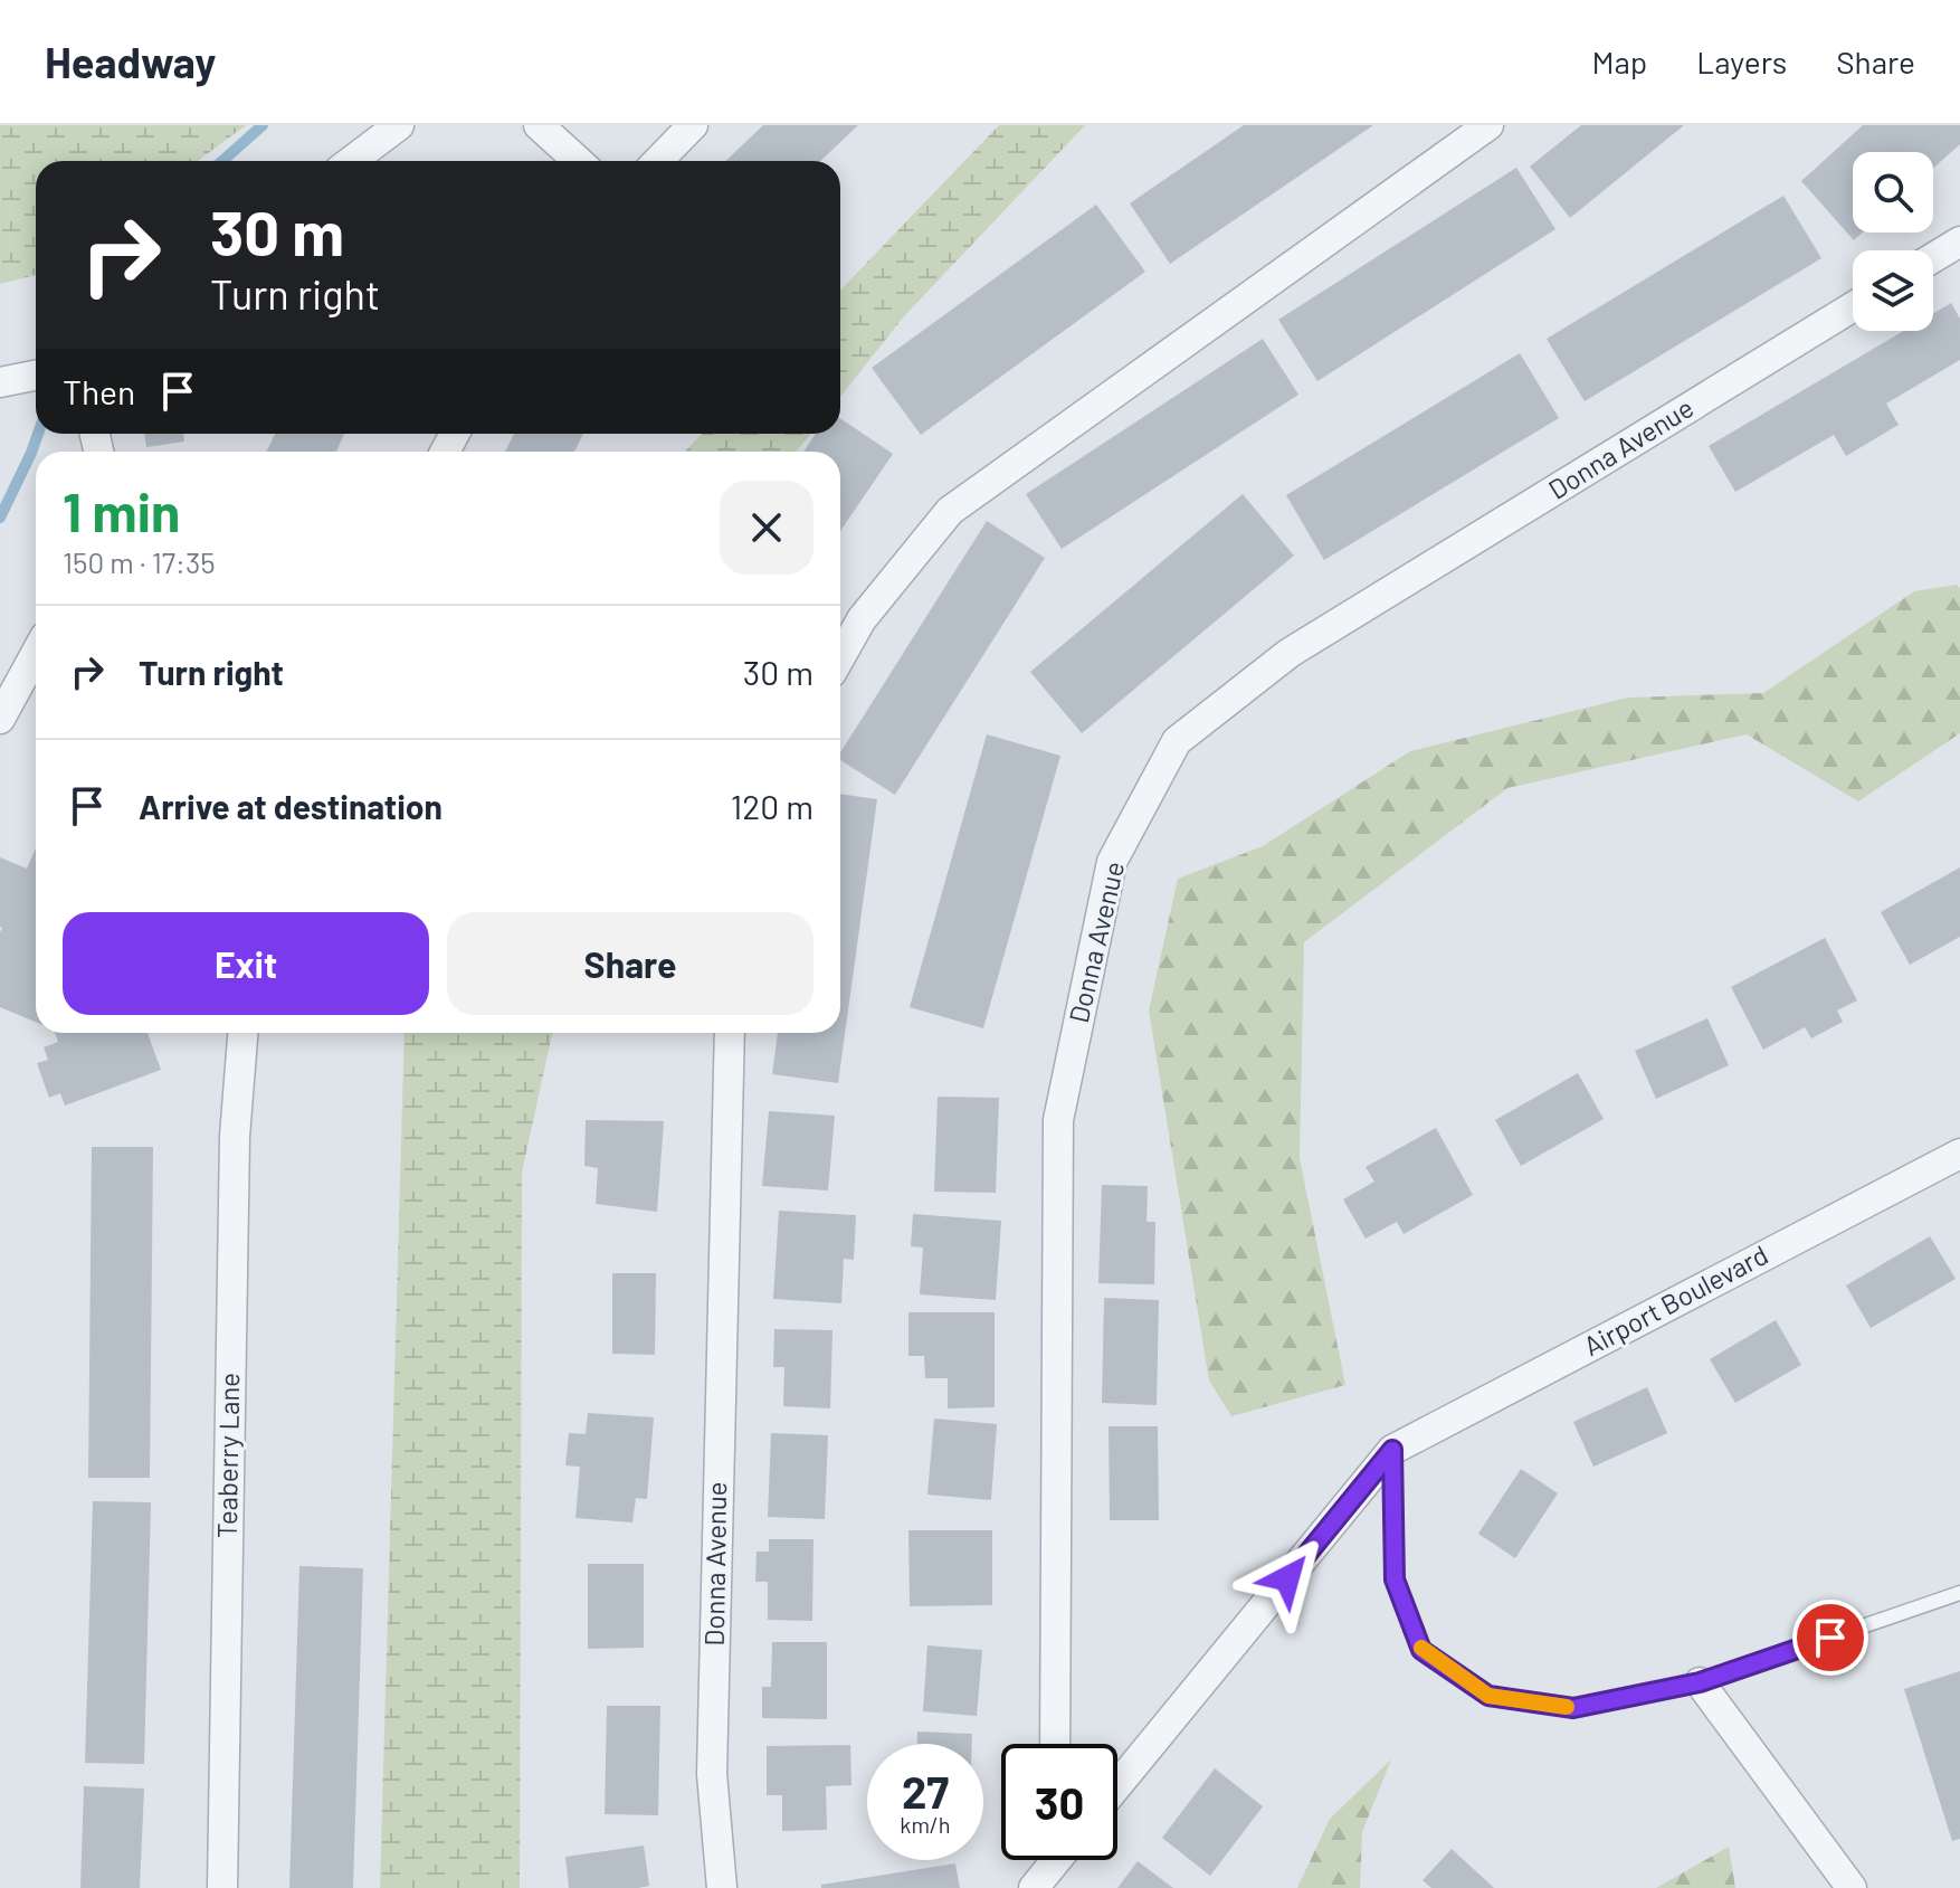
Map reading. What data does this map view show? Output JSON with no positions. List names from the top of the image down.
{
  "streets": {
    "street": ["Donna Avenue", "Airport Boulevard", "Teaberry Lane"]
  },
  "page": {
    "header": "Headway",
    "nav": ["Map", "Layers", "Share"],
    "turn": ["30 m", "Turn right"],
    "then": "Then",
    "heading": ["1 min", "150 m · 17:35"],
    "list": [
      {
        "name": "Turn right",
        "value": "30 m"
      },
      {
        "name": "Arrive at destination",
        "value": "120 m"
      }
    ],
    "buttons": ["Exit", "Share"],
    "speed": "27 km/h",
    "limit": "30"
  }
}
